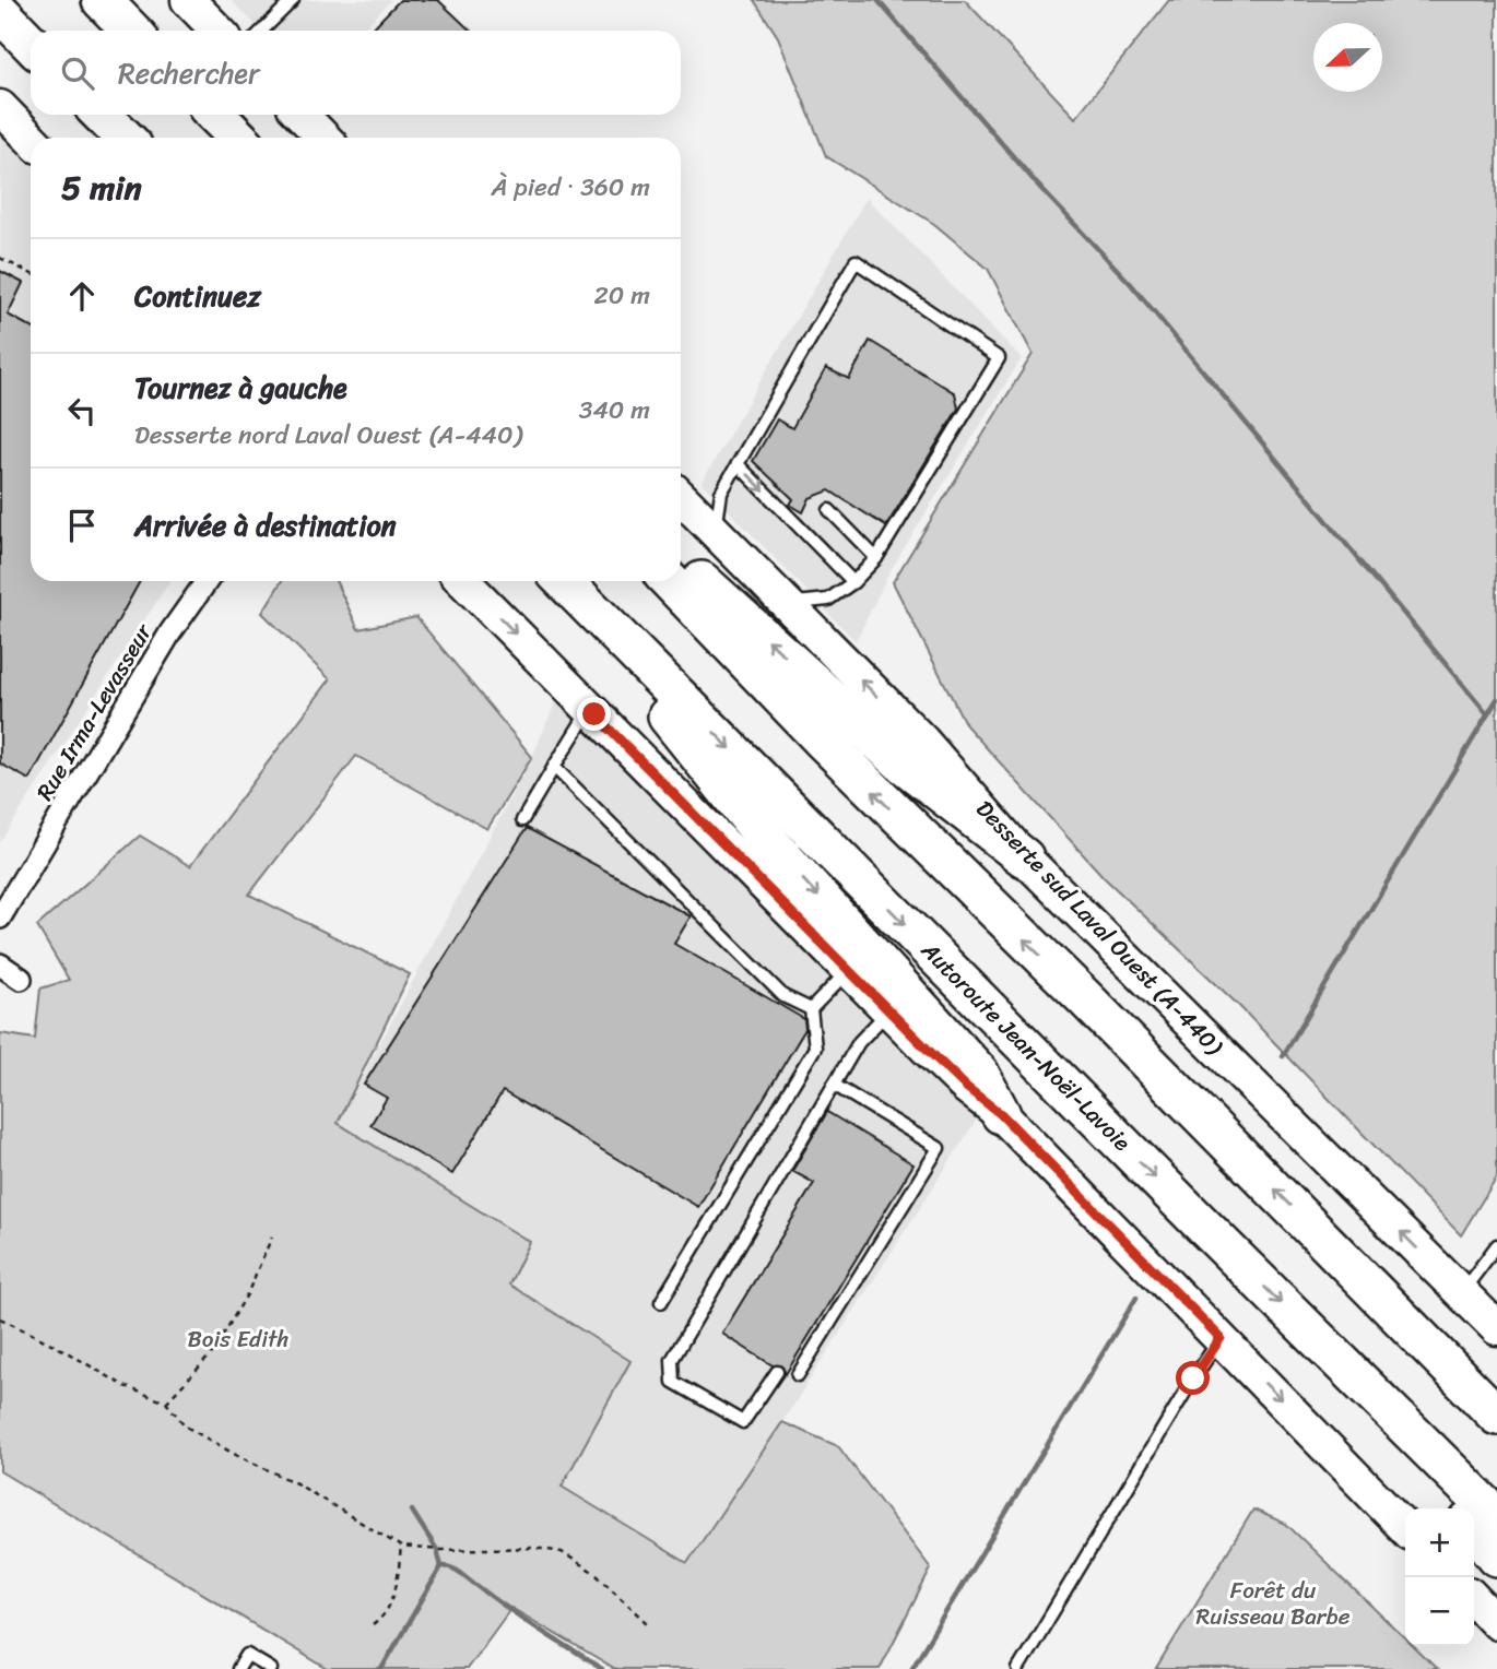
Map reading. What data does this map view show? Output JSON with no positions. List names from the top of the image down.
{
  "streets": {
    "highway": ["Autoroute Jean-Noël-Lavoie"],
    "main road": ["Desserte sud Laval Ouest (A-440)"],
    "street": ["Rue Irma-Levasseur"]
  },
  "parks": ["Bois Edith", "Forêt du Ruisseau Barbe"],
  "north": "left",
  "page": {
    "search": "Rechercher",
    "heading": ["5 min", "À pied · 360 m"],
    "list": [
      ["Continuez", "20 m"],
      ["Tournez à gauche", "Desserte nord Laval Ouest (A-440)", "340 m"],
      "Arrivée à destination"
    ],
    "map_buttons": ["+", "−"]
  }
}
